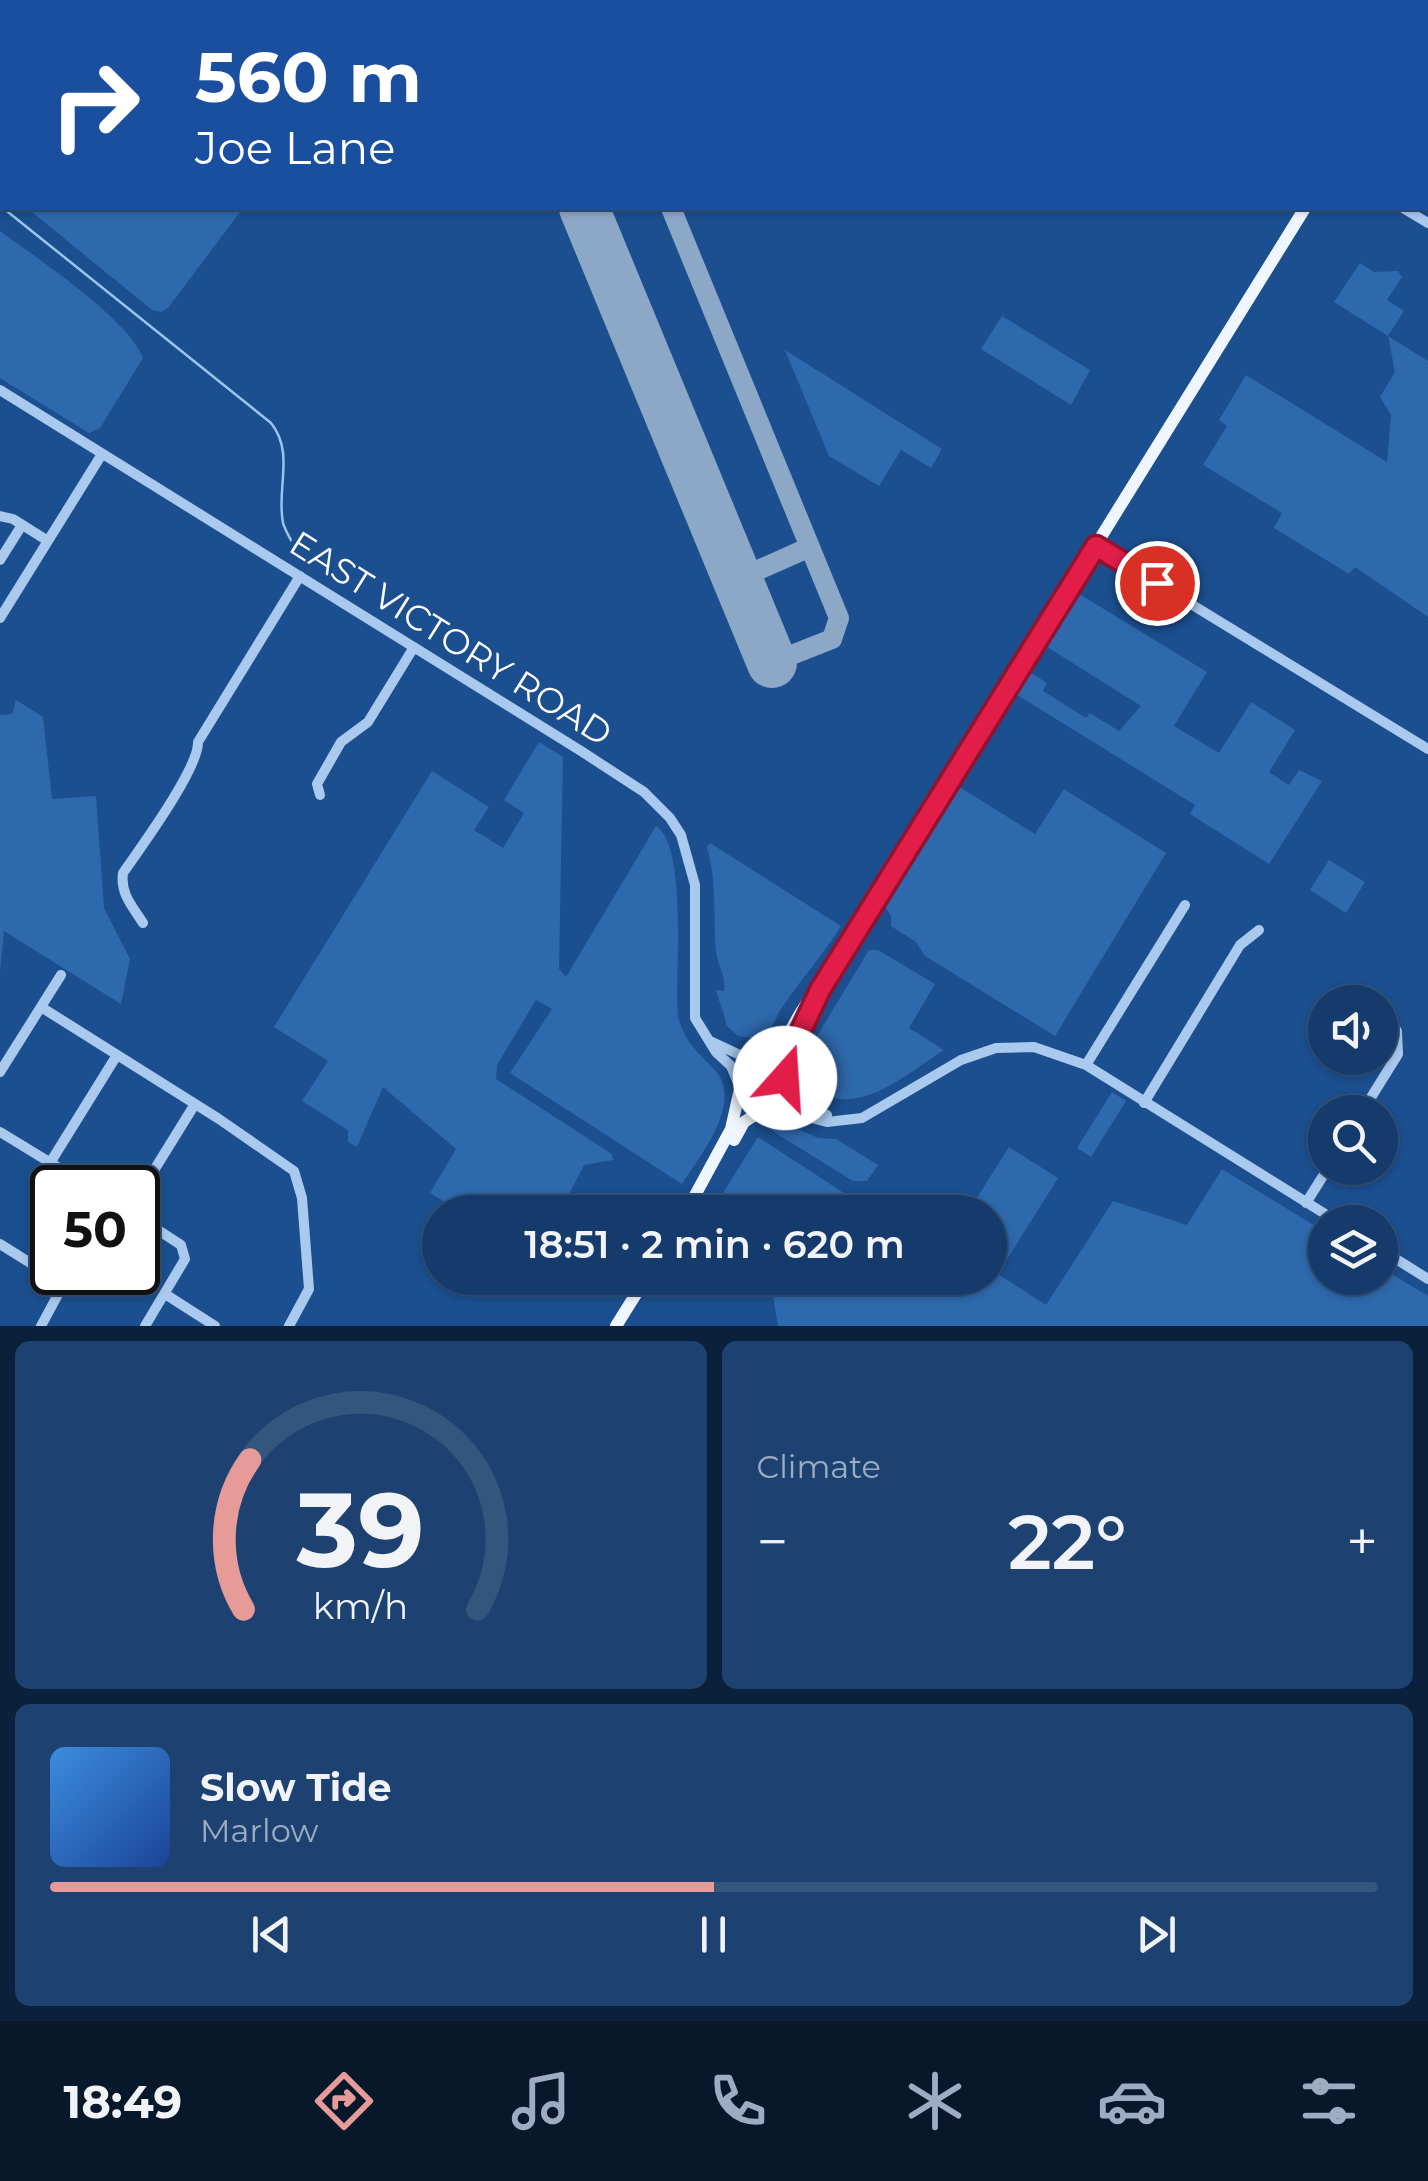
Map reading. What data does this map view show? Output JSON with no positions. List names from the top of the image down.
{
  "streets": {
    "street": ["EAST VICTORY ROAD"]
  },
  "page": {
    "turn": ["560 m", "Joe Lane"],
    "limit": "50",
    "trip": "18:51 · 2 min · 620 m",
    "tile": "Climate",
    "heat": ["−", "22°", "+"],
    "song": ["Slow Tide", "Marlow"],
    "tabs": "18:49",
    "gauge": ["39", "km/h"]
  }
}
